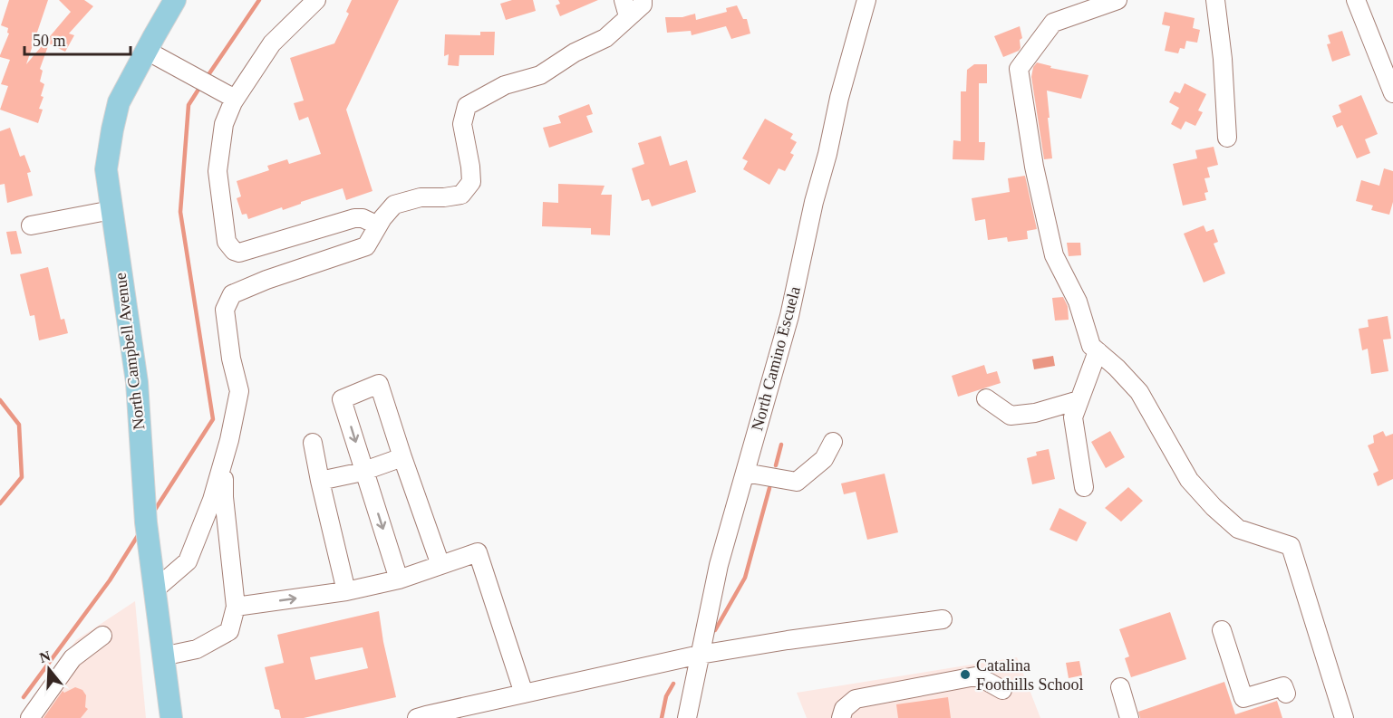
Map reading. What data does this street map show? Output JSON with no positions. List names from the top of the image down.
{
  "streets": {
    "main road": ["North Campbell Avenue"],
    "street": ["North Camino Escuela"]
  },
  "places": ["Catalina Foothills School"],
  "scale_bar": "50 m",
  "north": "top"
}
